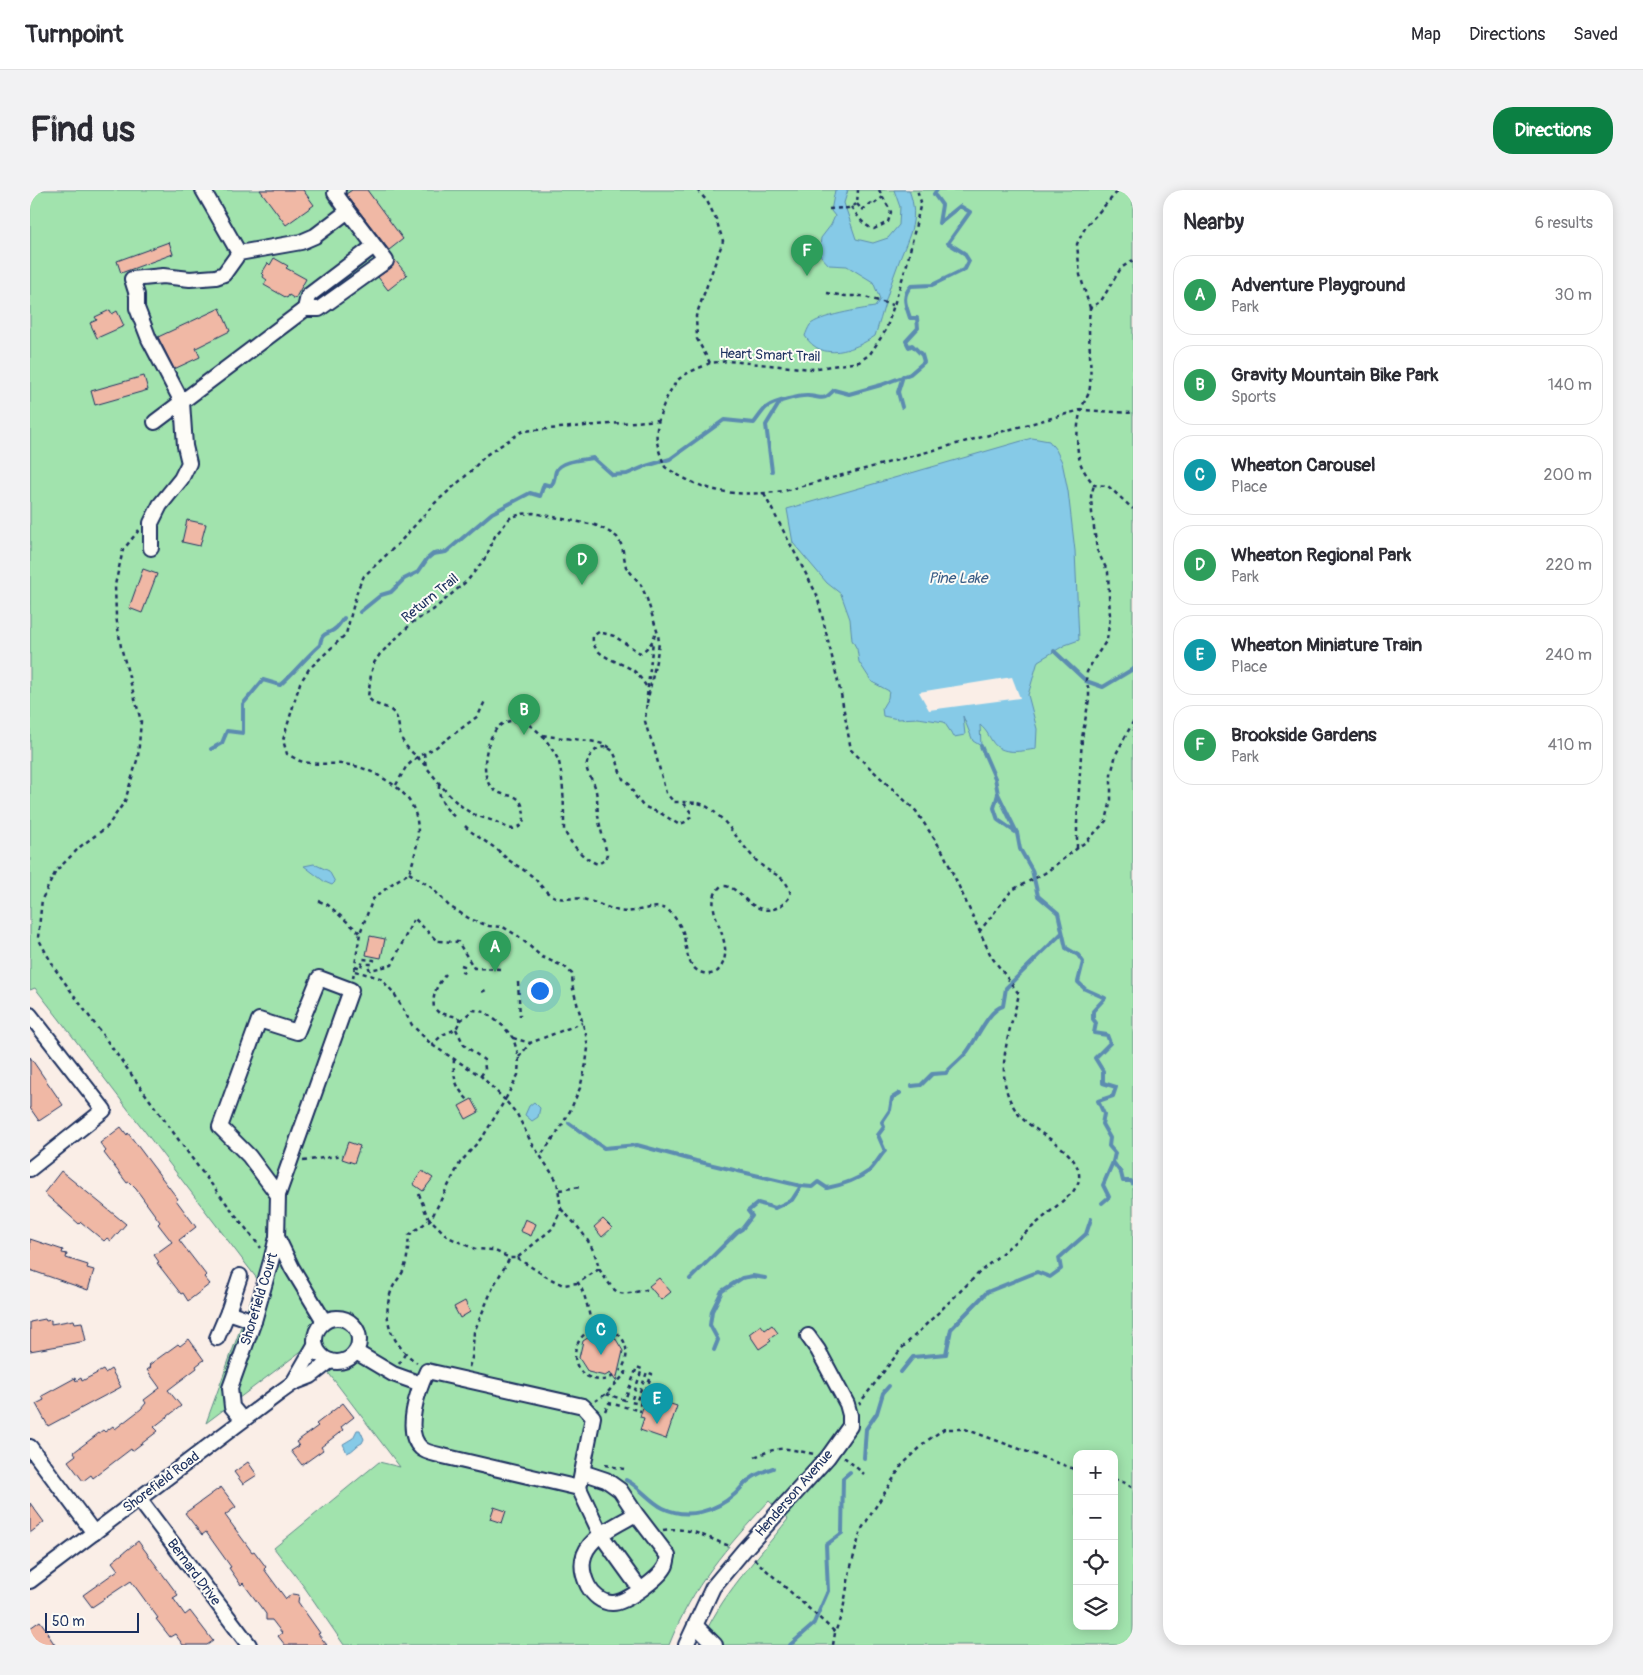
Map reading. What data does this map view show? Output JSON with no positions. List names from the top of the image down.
{
  "streets": {
    "street": [
      "Shorefield Court",
      "Shorefield Road",
      "Henderson Avenue",
      "Bernard Drive"
    ],
    "path": ["Heart Smart Trail", "Return Trail"]
  },
  "crossings": [
    ["Shorefield Court", "Shorefield Road"],
    ["Shorefield Road", "Bernard Drive"]
  ],
  "water": ["Pine Lake"],
  "scale_bar": "50 m",
  "page": {
    "header": "Turnpoint",
    "nav": ["Map", "Directions", "Saved"],
    "buttons": "Directions",
    "title": "Find us",
    "heading": ["Nearby", "6 results"],
    "pins": [
      "F",
      "D",
      "B",
      "A",
      "C",
      "E"
    ],
    "list": [
      {
        "mark": "A",
        "name": "Adventure Playground",
        "note": "Park",
        "value": "30 m"
      },
      {
        "mark": "B",
        "name": "Gravity Mountain Bike Park",
        "note": "Sports",
        "value": "140 m"
      },
      {
        "mark": "C",
        "name": "Wheaton Carousel",
        "note": "Place",
        "value": "200 m"
      },
      {
        "mark": "D",
        "name": "Wheaton Regional Park",
        "note": "Park",
        "value": "220 m"
      },
      {
        "mark": "E",
        "name": "Wheaton Miniature Train",
        "note": "Place",
        "value": "240 m"
      },
      {
        "mark": "F",
        "name": "Brookside Gardens",
        "note": "Park",
        "value": "410 m"
      }
    ],
    "map_buttons": ["+", "−"],
    "scale": "50 m"
  }
}
